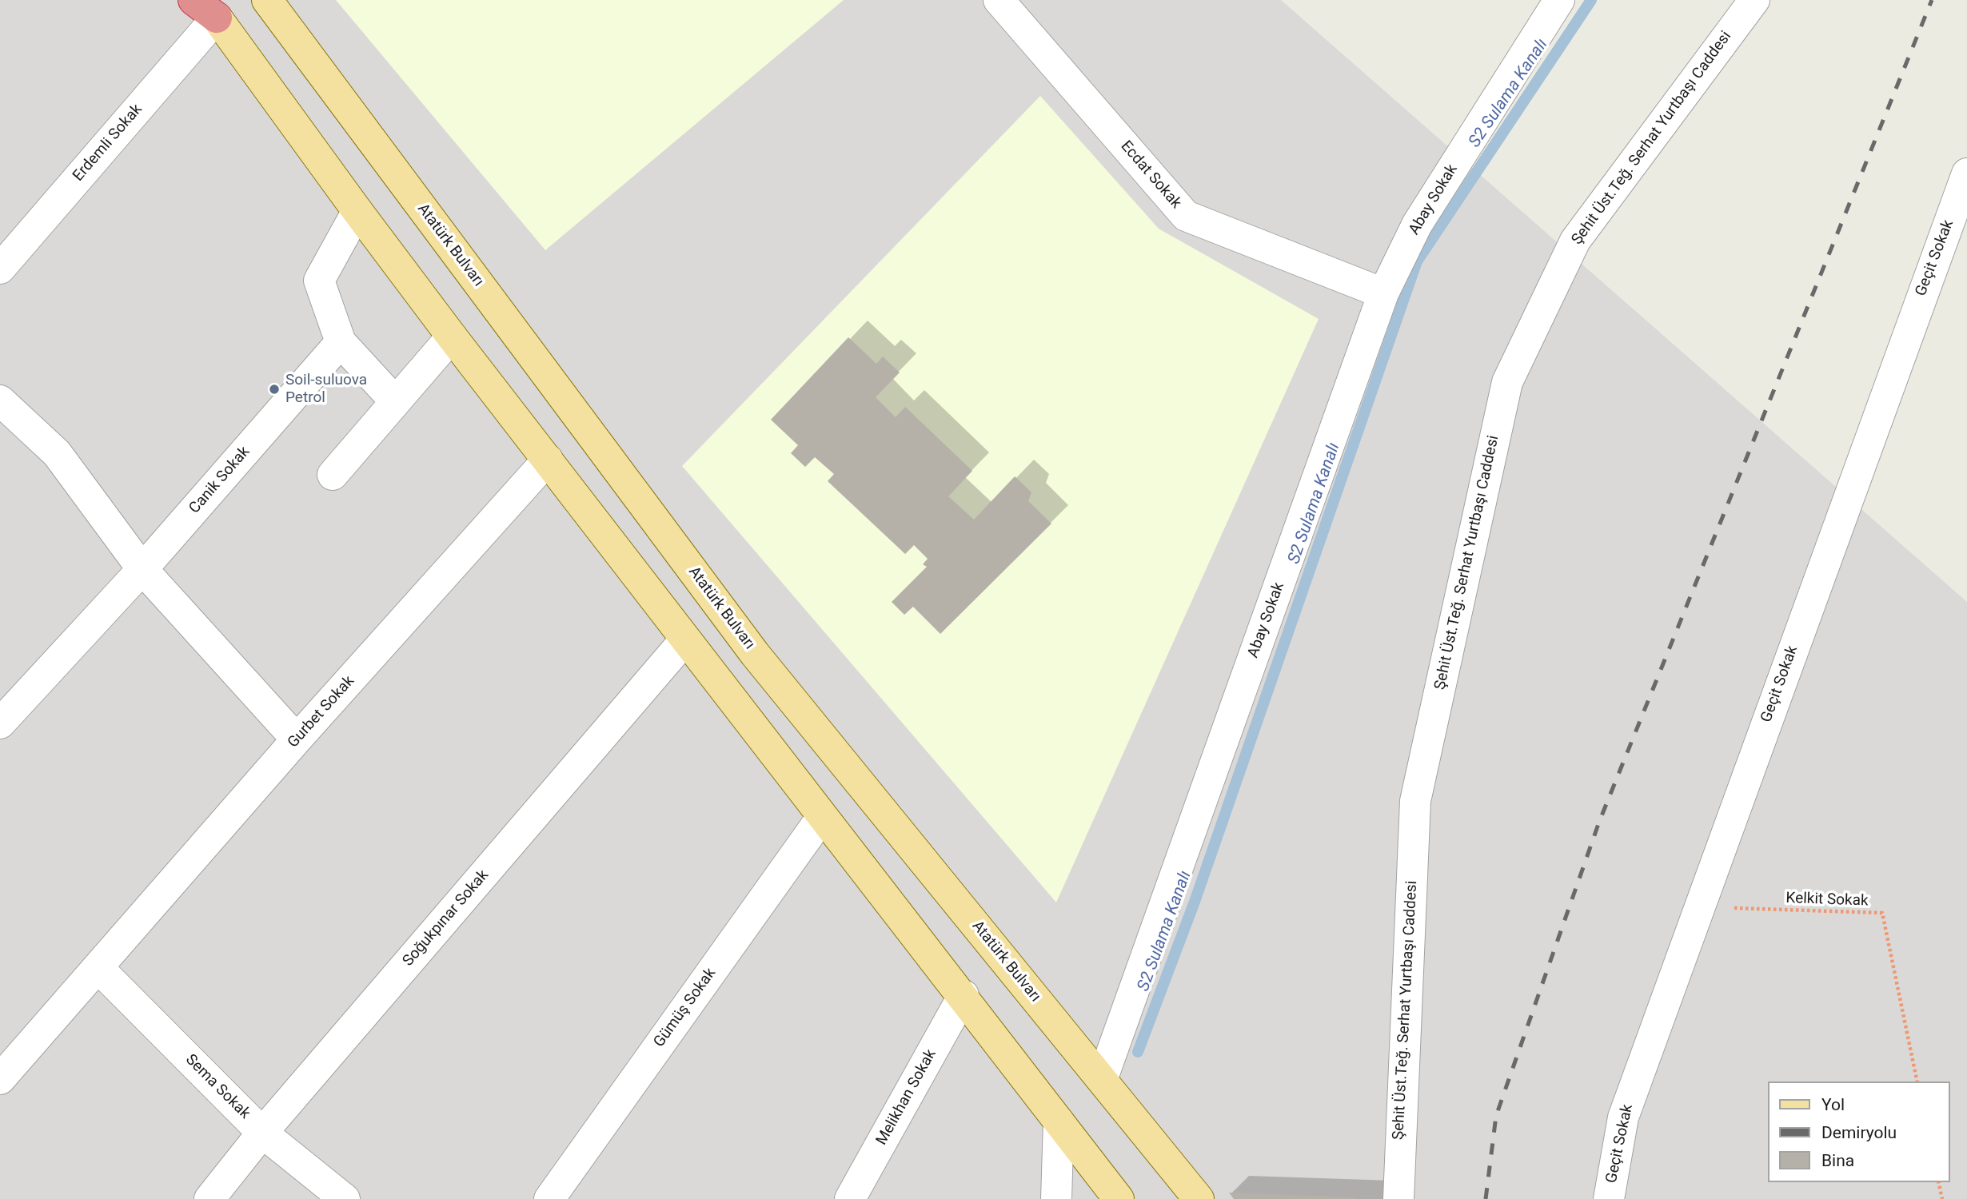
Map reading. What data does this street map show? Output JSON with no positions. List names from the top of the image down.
{
  "streets": {
    "main road": ["Atatürk Bulvarı"],
    "street": [
      "Şehit Üst.Teğ. Serhat Yurtbaşı Caddesi",
      "Erdemli Sokak",
      "Ecdat Sokak",
      "Abay Sokak",
      "Geçit Sokak",
      "Canik Sokak",
      "Gurbet Sokak",
      "Soğukpınar Sokak",
      "Gümüş Sokak",
      "Sema Sokak",
      "Melikhan Sokak"
    ],
    "path": ["Kelkit Sokak"]
  },
  "crossings": [
    ["Ecdat Sokak", "Abay Sokak"],
    ["Abay Sokak", "Atatürk Bulvarı"],
    ["Geçit Sokak", "Kelkit Sokak"],
    ["Gurbet Sokak", "Sema Sokak"],
    ["Soğukpınar Sokak", "Sema Sokak"]
  ],
  "water": ["S2 Sulama Kanalı"],
  "places": ["Soil-suluova Petrol"],
  "legend": ["Yol", "Demiryolu", "Bina"]
}
